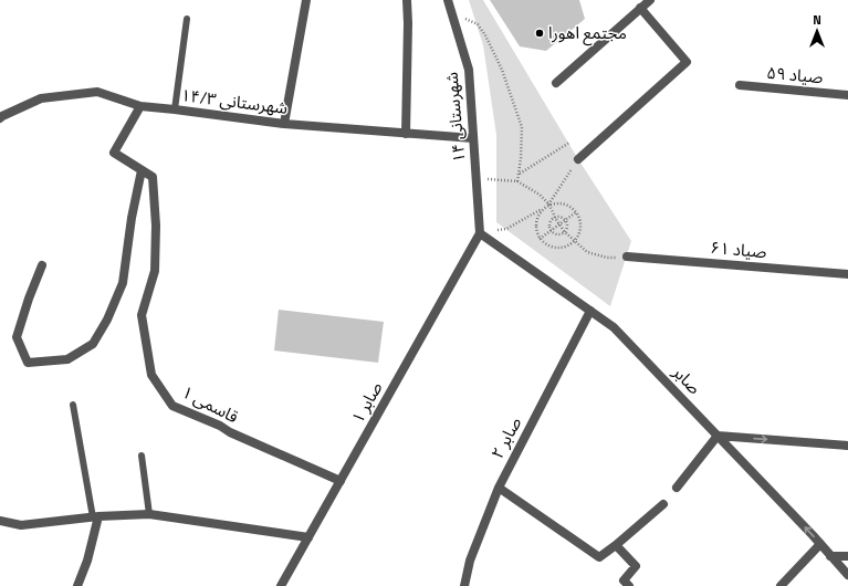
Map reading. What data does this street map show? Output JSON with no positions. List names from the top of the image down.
{
  "streets": {
    "street": [
      "صیاد ۵۹",
      "شهرستانی ۱۴/۳",
      "شهرستانی ۱۴",
      "صیاد ۶۱",
      "صابر",
      "صابر ۱",
      "قاسمی ۱",
      "صابر ۲"
    ]
  },
  "crossings": [
    ["شهرستانی ۱۴/۳", "شهرستانی ۱۴"],
    ["شهرستانی ۱۴", "صابر"],
    ["شهرستانی ۱۴", "صابر ۱"],
    ["صابر", "صابر ۱"],
    ["صابر", "صابر ۲"],
    ["صابر ۱", "قاسمی ۱"]
  ],
  "places": ["مجتمع اهورا"],
  "north": "top"
}
